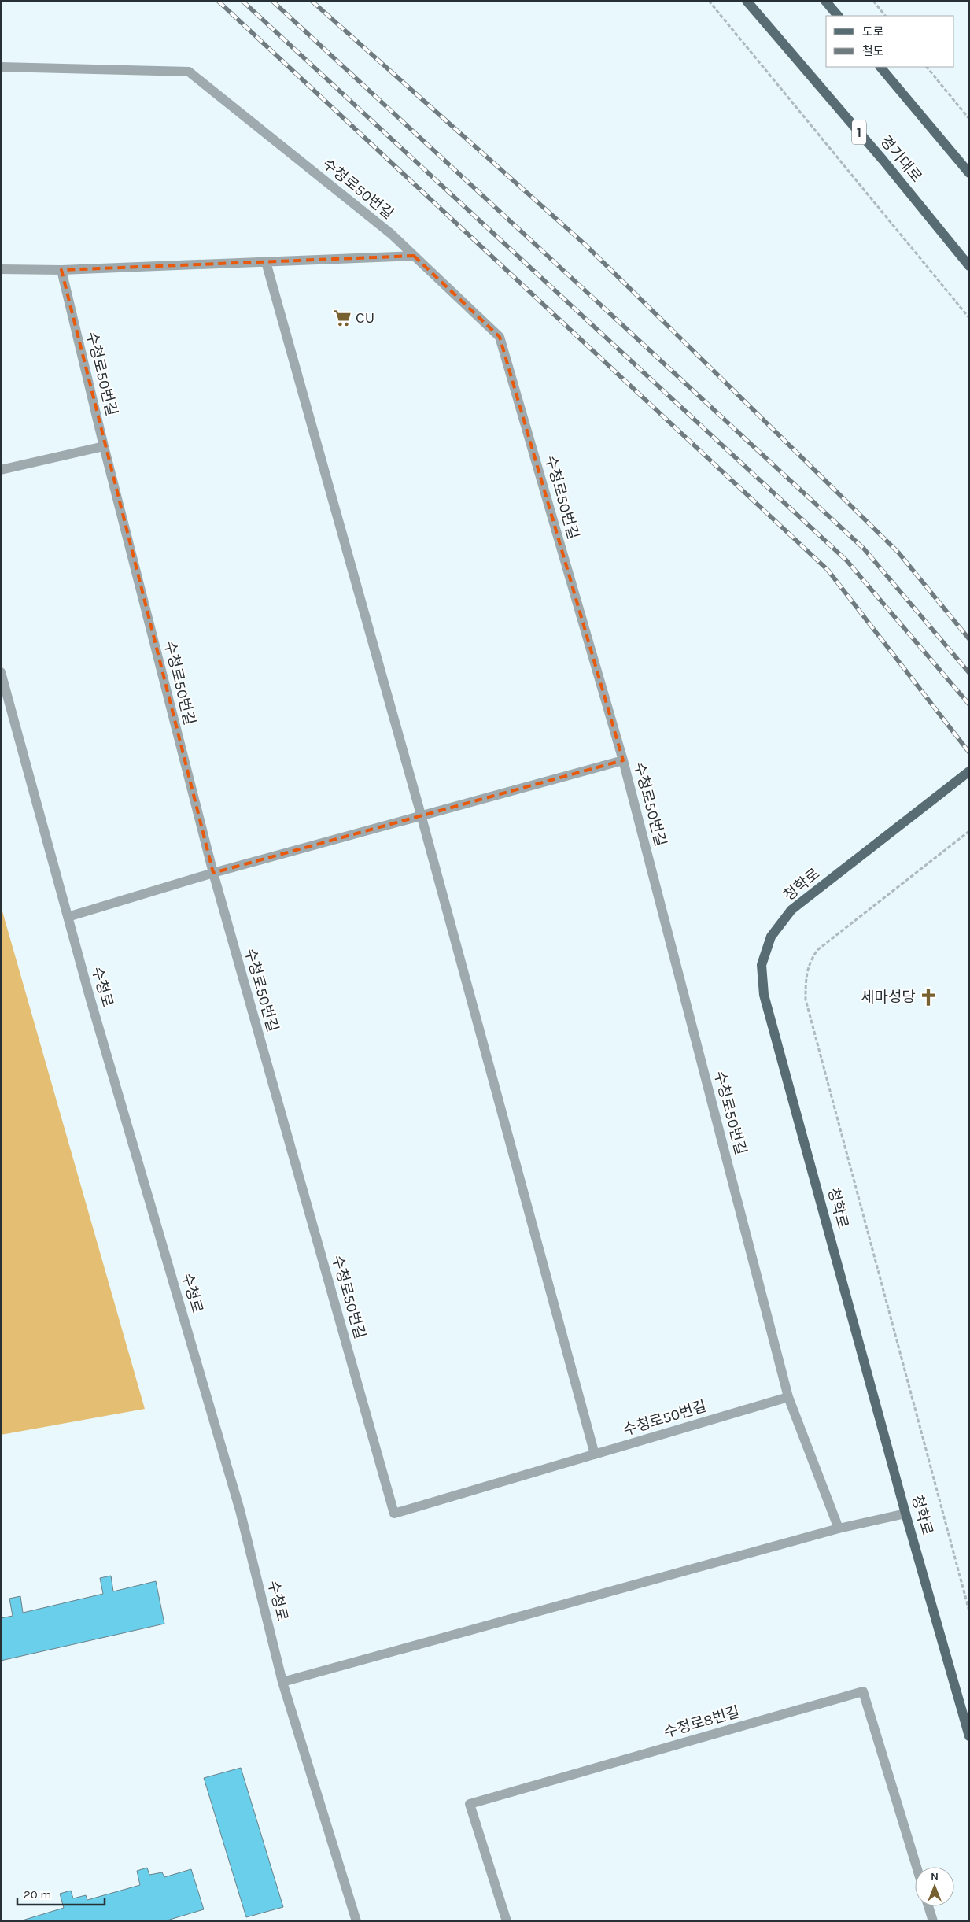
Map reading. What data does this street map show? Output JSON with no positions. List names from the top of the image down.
{
  "streets": {
    "main road": ["1", "경기대로", "청학로"],
    "street": ["수청로50번길", "수청로", "수청로8번길"]
  },
  "places": {
    "supermarket": ["CU"],
    "church": ["세마성당"]
  },
  "legend": ["도로", "철도"],
  "scale_bar": "20 m",
  "north": "top"
}
